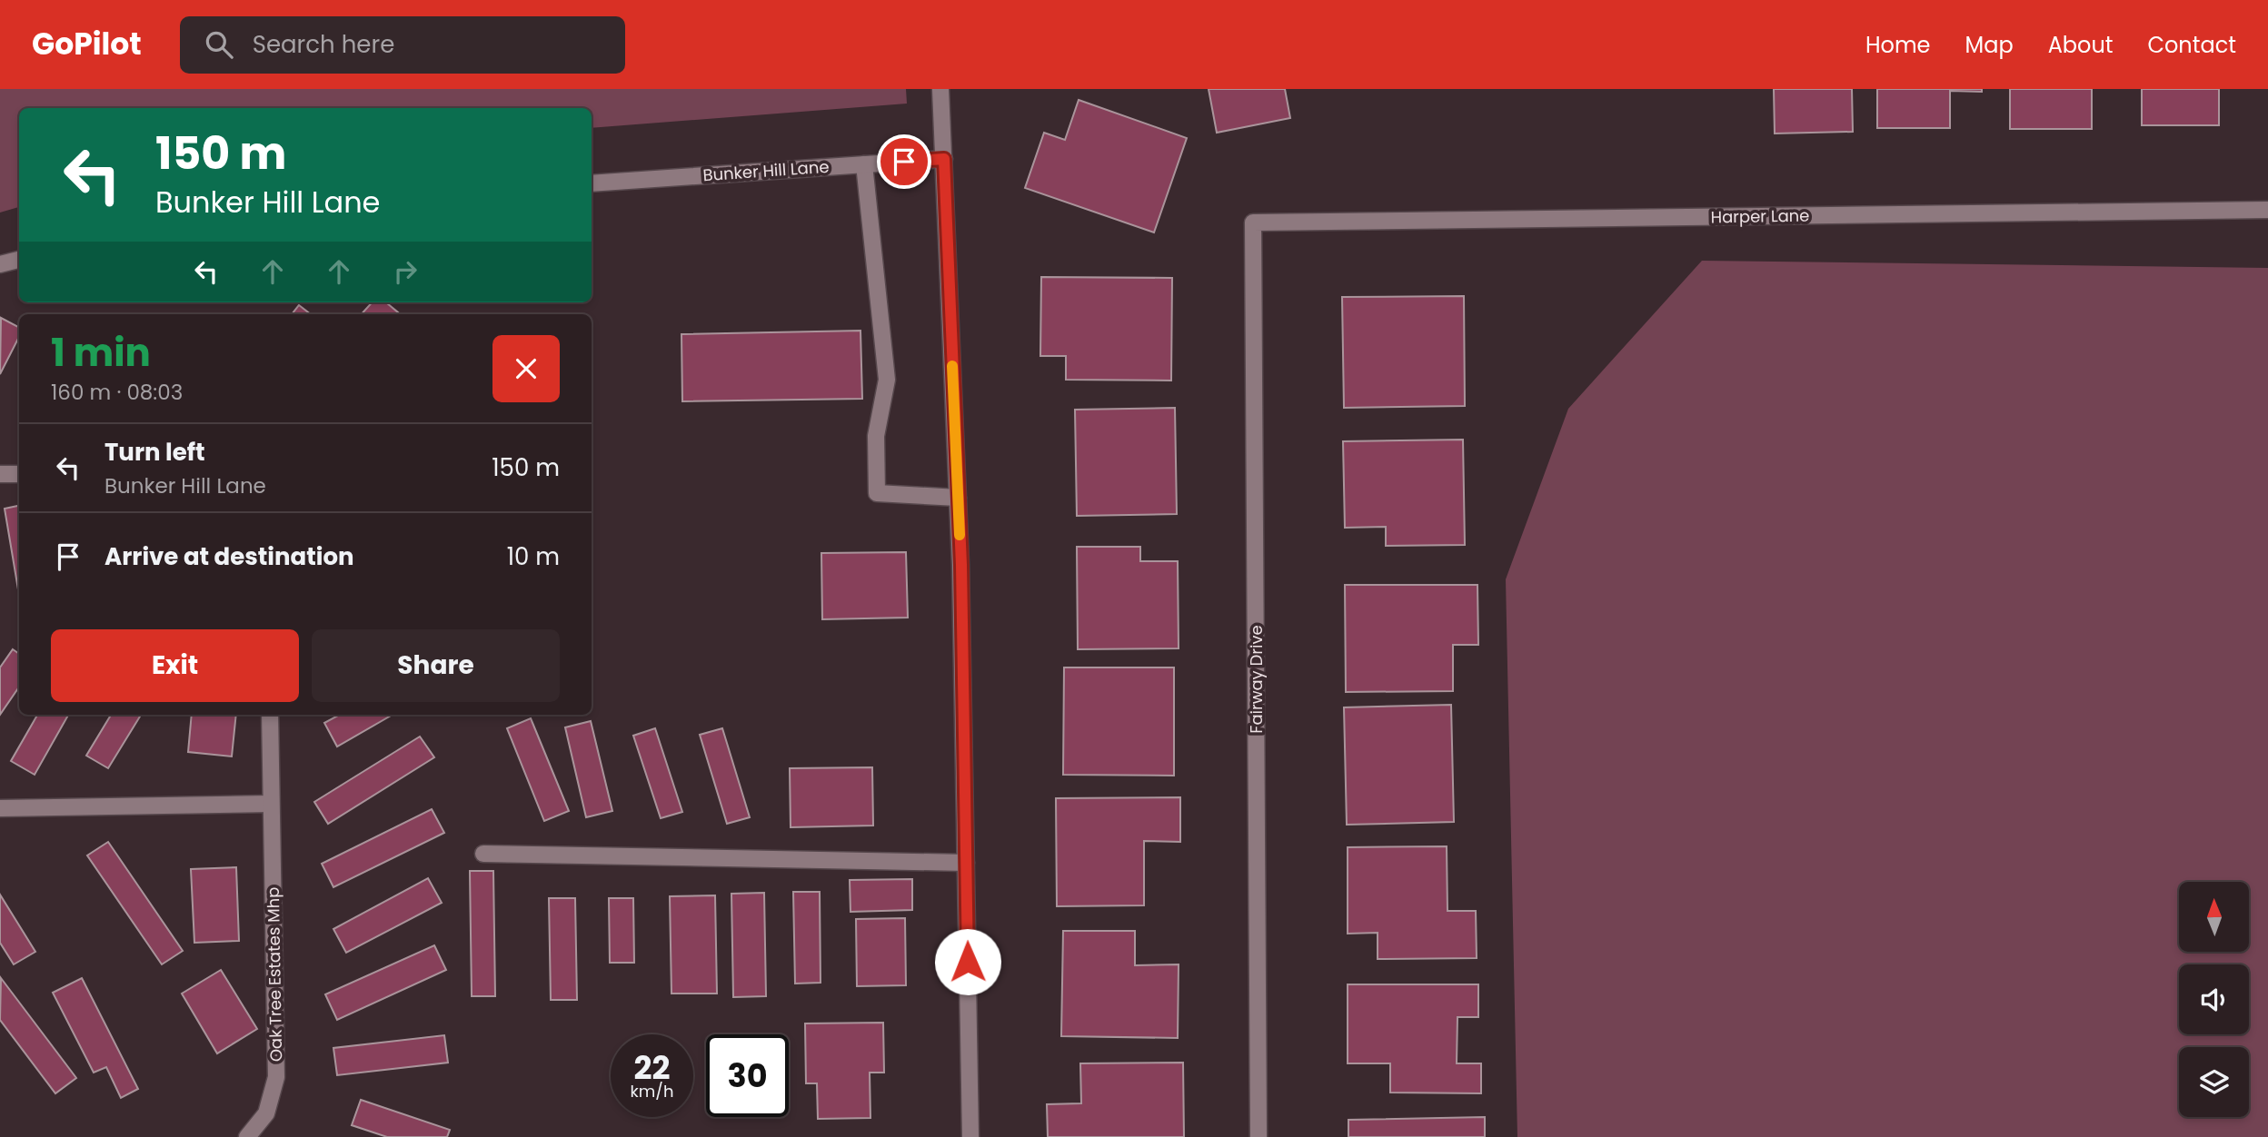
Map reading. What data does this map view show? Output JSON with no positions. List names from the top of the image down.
{
  "streets": {
    "street": [
      "Bunker Hill Lane",
      "Harper Lane",
      "Fairway Drive",
      "Oak Tree Estates Mhp"
    ]
  },
  "crossings": [
    ["Harper Lane", "Fairway Drive"]
  ],
  "north": "top",
  "page": {
    "header": "GoPilot",
    "search": "Search here",
    "nav": [
      "Home",
      "Map",
      "About",
      "Contact"
    ],
    "turn": ["150 m", "Bunker Hill Lane"],
    "heading": ["1 min", "160 m · 08:03"],
    "list": [
      {
        "name": "Turn left",
        "note": "Bunker Hill Lane",
        "value": "150 m"
      },
      {
        "name": "Arrive at destination",
        "value": "10 m"
      }
    ],
    "buttons": ["Exit", "Share"],
    "speed": "22 km/h",
    "limit": "30"
  }
}
